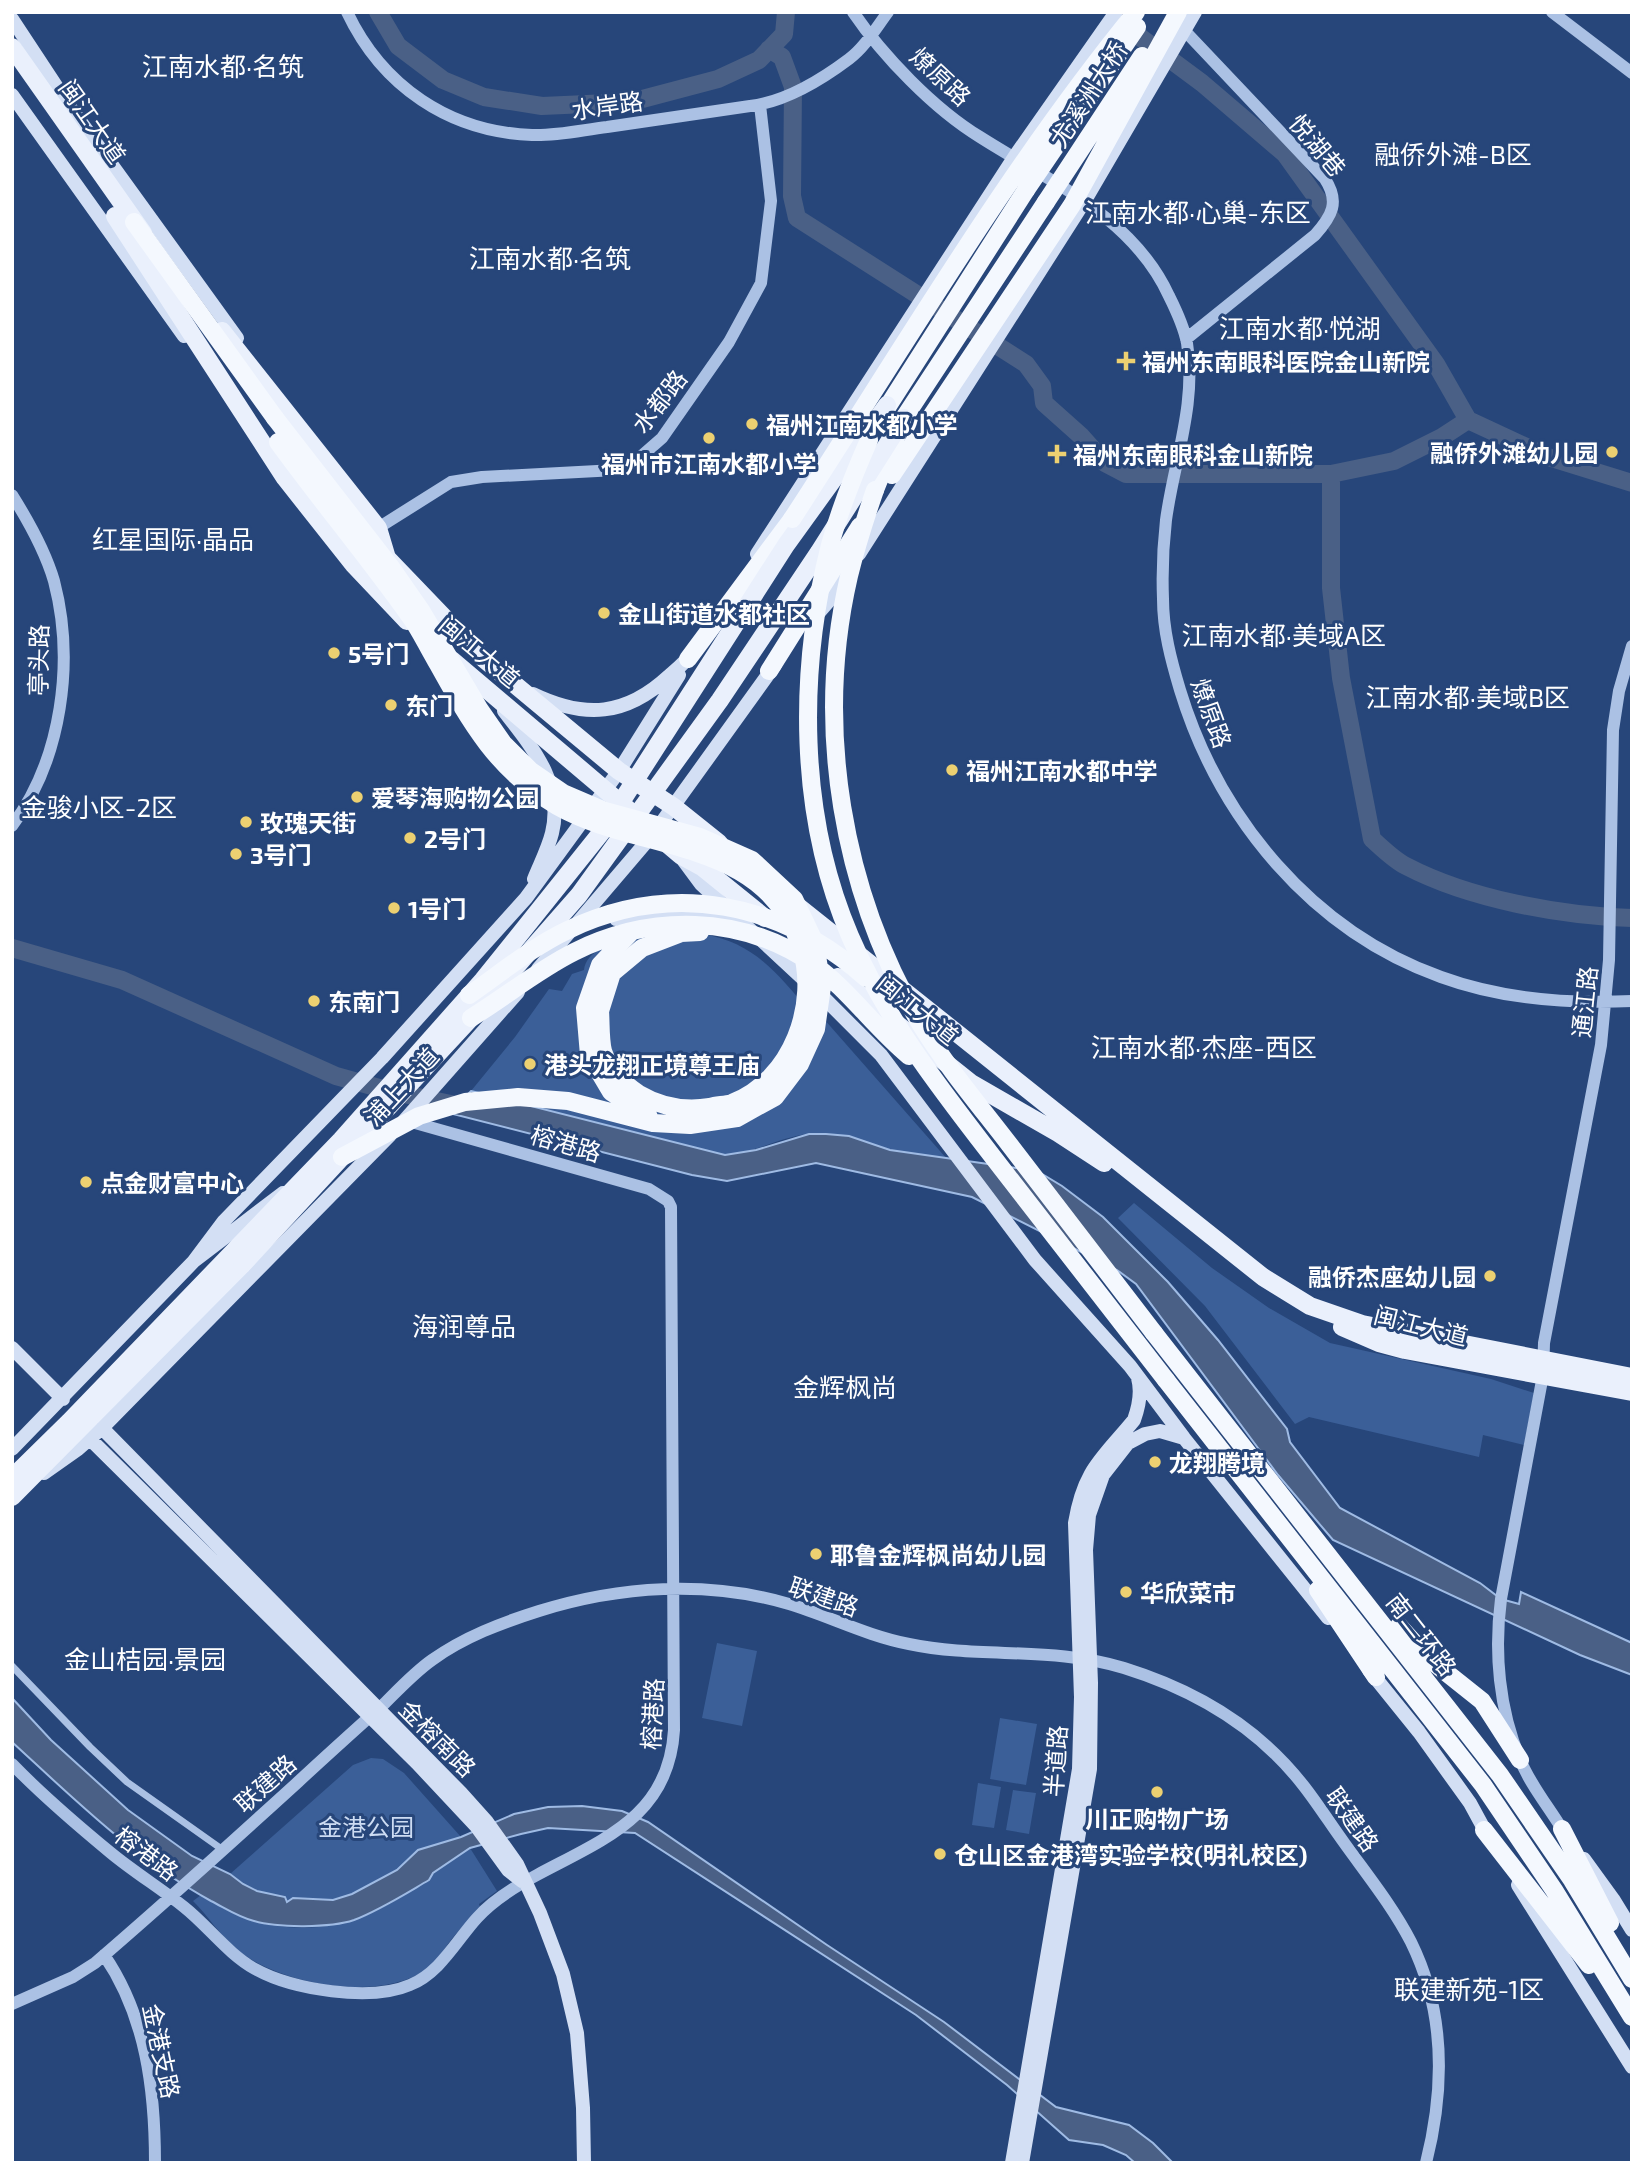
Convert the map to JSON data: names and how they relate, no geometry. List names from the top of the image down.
{
  "streets": {
    "highway": ["尤溪洲大桥", "南二环路"],
    "main road": [
      "闽江大道",
      "浦上大道",
      "金榕南路",
      "半道路"
    ],
    "street": [
      "燎原路",
      "水岸路",
      "悦湖巷",
      "水都路",
      "亭头路",
      "通江路",
      "榕港路",
      "联建路",
      "金港支路"
    ]
  },
  "crossings": [
    ["燎原路", "水岸路"],
    ["燎原路", "悦湖巷"],
    ["燎原路", "通江路"],
    ["燎原路", "浦上大道"],
    ["尤溪洲大桥", "南二环路"],
    ["水岸路", "水都路"],
    ["闽江大道", "水都路"],
    ["闽江大道", "通江路"],
    ["闽江大道", "浦上大道"],
    ["悦湖巷", "浦上大道"],
    ["浦上大道", "榕港路"],
    ["浦上大道", "金榕南路"],
    ["榕港路", "联建路"],
    ["榕港路", "金榕南路"],
    ["联建路", "金榕南路"],
    ["联建路", "半道路"],
    ["联建路", "金港支路"]
  ],
  "districts": [
    "江南水都·名筑",
    "融侨外滩-B区",
    "江南水都·心巢-东区",
    "江南水都·名筑",
    "江南水都·悦湖",
    "红星国际·晶品",
    "江南水都·美域A区",
    "江南水都·美域B区",
    "金骏小区-2区",
    "江南水都·杰座-西区",
    "海润尊品",
    "金辉枫尚",
    "金山桔园·景园",
    "联建新苑-1区"
  ],
  "parks": ["金港公园"],
  "places": {
    "health": ["福州东南眼科医院金山新院", "福州东南眼科金山新院"],
    "other": [
      "福州江南水都小学",
      "福州市江南水都小学",
      "融侨外滩幼儿园",
      "金山街道水都社区",
      "5号门",
      "东门",
      "福州江南水都中学",
      "爱琴海购物公园",
      "玫瑰天街",
      "2号门",
      "3号门",
      "1号门",
      "东南门",
      "港头龙翔正境尊王庙",
      "点金财富中心",
      "融侨杰座幼儿园",
      "龙翔腾境",
      "耶鲁金辉枫尚幼儿园",
      "华欣菜市",
      "川正购物广场",
      "仓山区金港湾实验学校(明礼校区)"
    ]
  }
}
